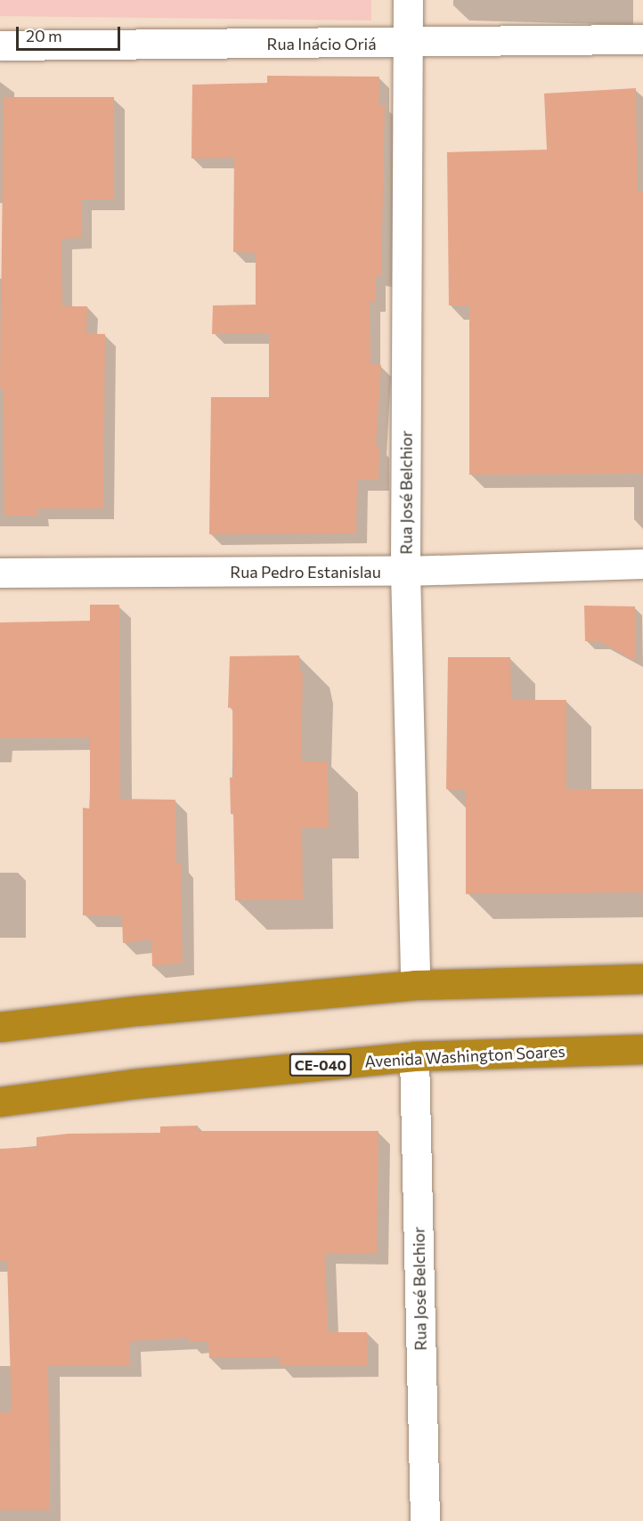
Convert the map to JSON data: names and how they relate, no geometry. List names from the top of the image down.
{
  "streets": {
    "highway": ["Avenida Washington Soares", "CE-040"],
    "street": ["Rua Inácio Oriá", "Rua José Belchior", "Rua Pedro Estanislau"]
  },
  "crossings": [
    ["Rua Inácio Oriá", "Rua José Belchior"],
    ["Rua José Belchior", "Rua Pedro Estanislau"],
    ["Rua José Belchior", "Avenida Washington Soares"]
  ],
  "scale_bar": "20 m"
}
